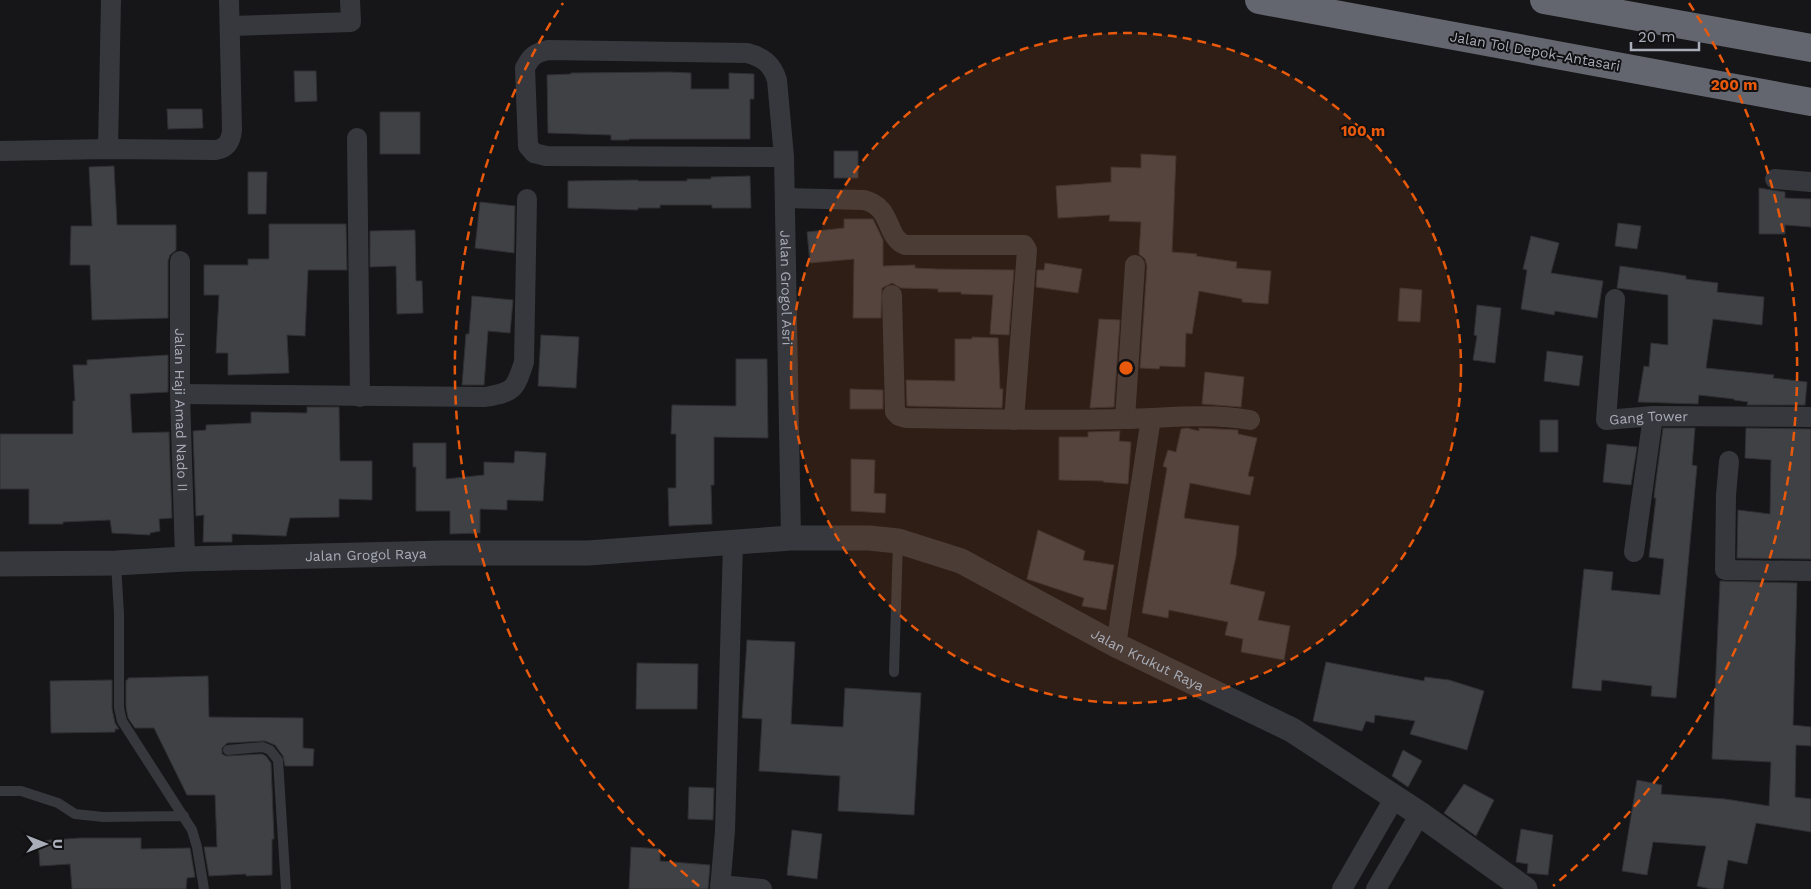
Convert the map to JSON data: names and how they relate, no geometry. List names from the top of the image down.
{
  "streets": {
    "highway": ["Jalan Tol Depok–Antasari"],
    "street": [
      "Jalan Grogol Asri",
      "Jalan Haji Amad Nado II",
      "Gang Tower",
      "Jalan Grogol Raya",
      "Jalan Krukut Raya"
    ]
  },
  "crossings": [
    ["Jalan Grogol Asri", "Jalan Krukut Raya"],
    ["Jalan Haji Amad Nado II", "Jalan Grogol Raya"],
    ["Jalan Grogol Raya", "Jalan Krukut Raya"]
  ],
  "scale_bar": "20 m",
  "north": "right",
  "rings": ["200 m", "100 m"]
}
